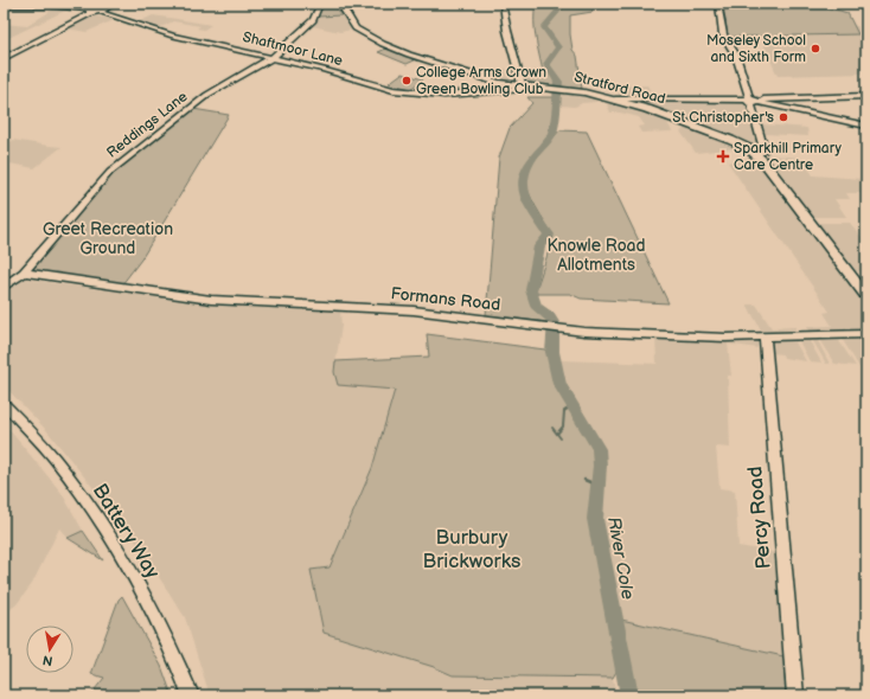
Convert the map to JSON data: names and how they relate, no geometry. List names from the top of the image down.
{
  "streets": {
    "highway": ["Stratford Road"],
    "street": [
      "Shaftmoor Lane",
      "Reddings Lane",
      "Formans Road",
      "Percy Road",
      "Battery Way"
    ]
  },
  "crossings": [
    ["Shaftmoor Lane", "Stratford Road"],
    ["Shaftmoor Lane", "Reddings Lane"],
    ["Reddings Lane", "Formans Road"],
    ["Formans Road", "Percy Road"]
  ],
  "water": ["River Cole"],
  "parks": ["Greet Recreation Ground", "Knowle Road Allotments", "Burbury Brickworks"],
  "places": {
    "other": ["Moseley School and Sixth Form", "College Arms Crown Green Bowling Club", "St Christopher's"],
    "health": ["Sparkhill Primary Care Centre"]
  },
  "north": "bottom"
}
